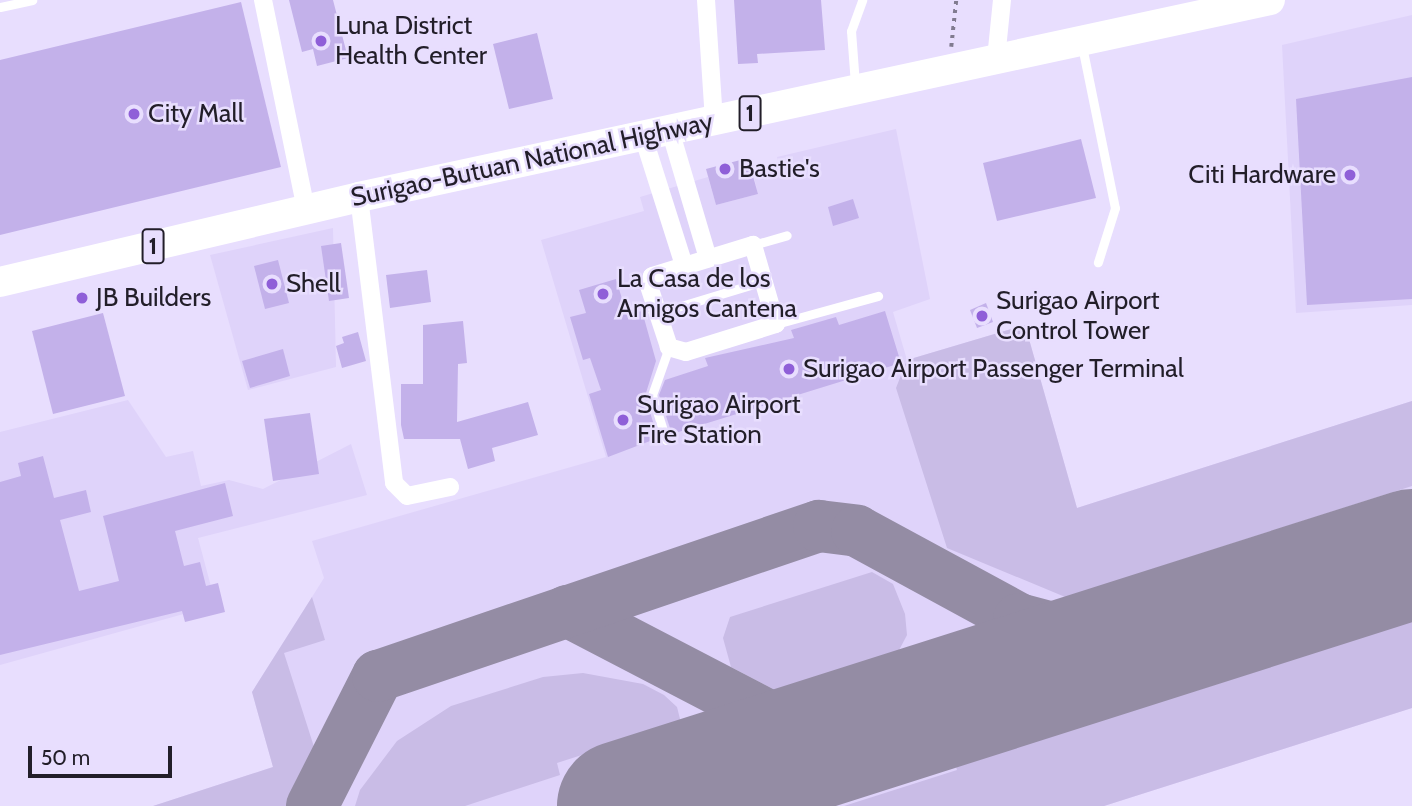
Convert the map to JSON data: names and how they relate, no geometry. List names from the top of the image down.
{
  "streets": {
    "highway": ["1", "Surigao-Butuan National Highway"]
  },
  "places": [
    "Luna District Health Center",
    "City Mall",
    "Bastie's",
    "Citi Hardware",
    "Shell",
    "La Casa de los Amigos Cantena",
    "JB Builders",
    "Surigao Airport Control Tower",
    "Surigao Airport Passenger Terminal",
    "Surigao Airport Fire Station"
  ],
  "scale_bar": "50 m"
}
